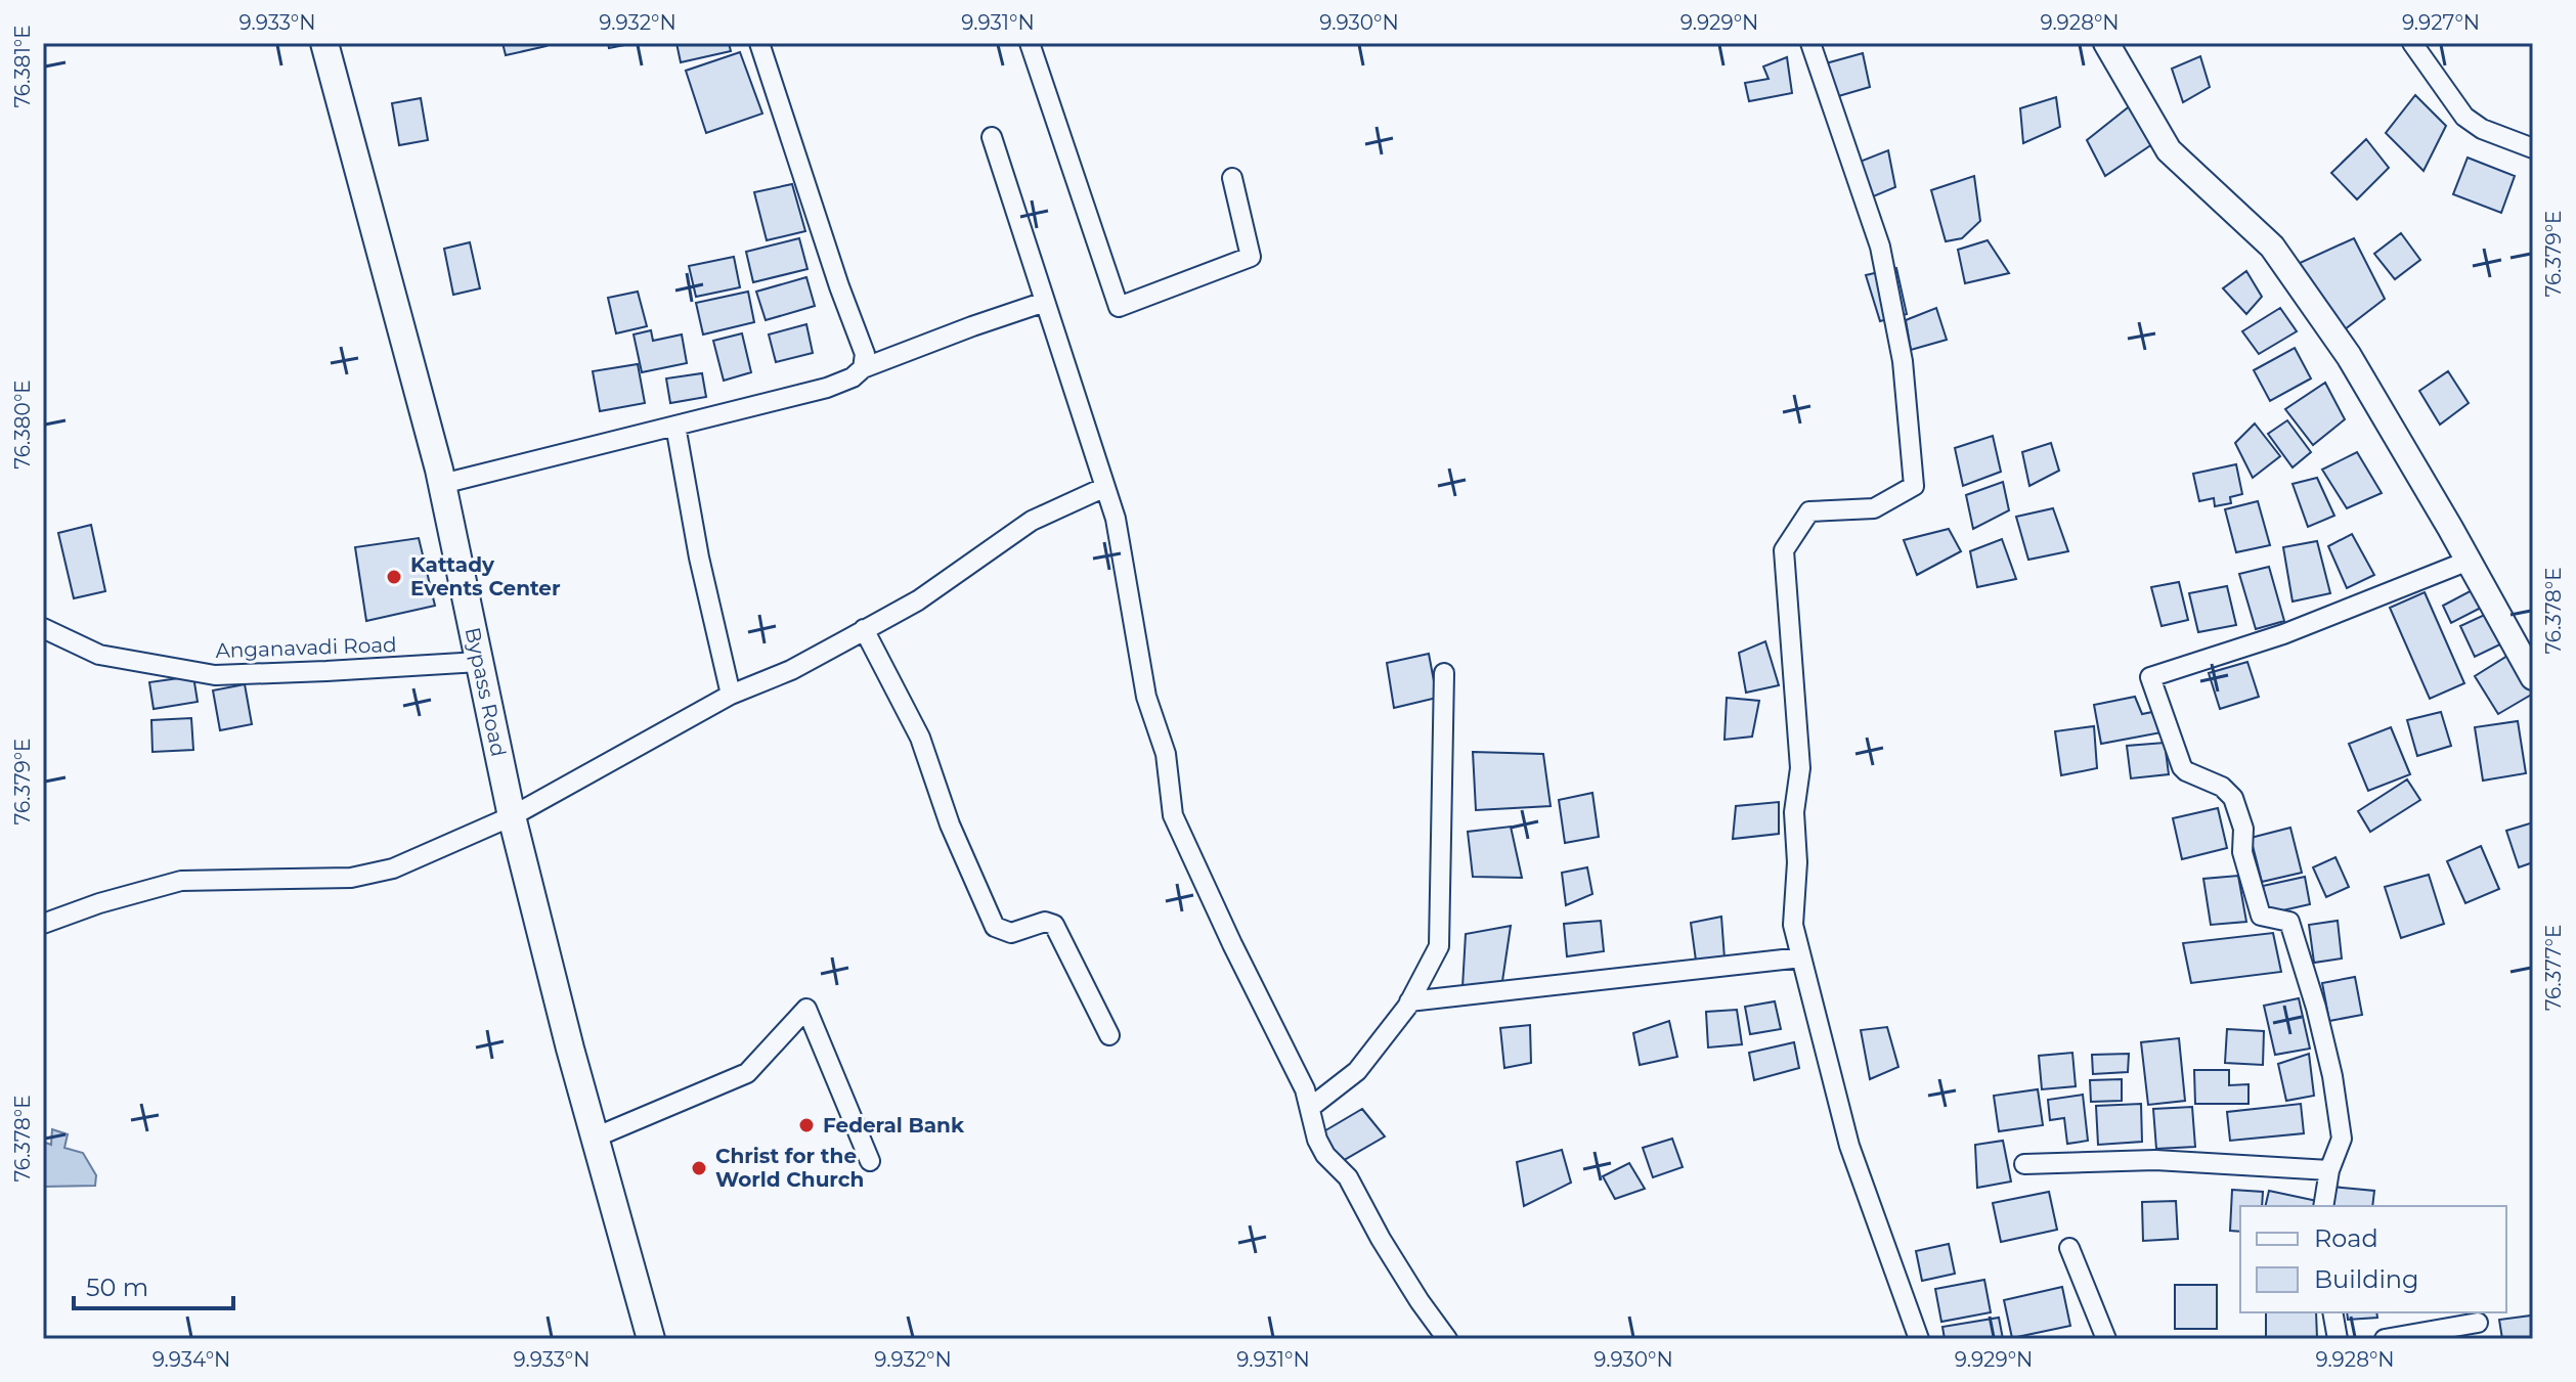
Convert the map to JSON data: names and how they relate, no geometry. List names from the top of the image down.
{
  "streets": {
    "main road": ["Bypass Road"],
    "street": ["Anganavadi Road"]
  },
  "crossings": [
    ["Anganavadi Road", "Bypass Road"]
  ],
  "places": ["Kattady Events Center", "Federal Bank", "Christ for the World Church"],
  "legend": ["Road", "Building"],
  "scale_bar": "50 m",
  "coordinates": [
    "9.933°N",
    "9.932°N",
    "9.931°N",
    "9.930°N",
    "9.929°N",
    "9.928°N",
    "9.927°N",
    "76.381°E",
    "76.379°E",
    "76.380°E",
    "76.378°E",
    "76.377°E",
    "9.934°N"
  ]
}
